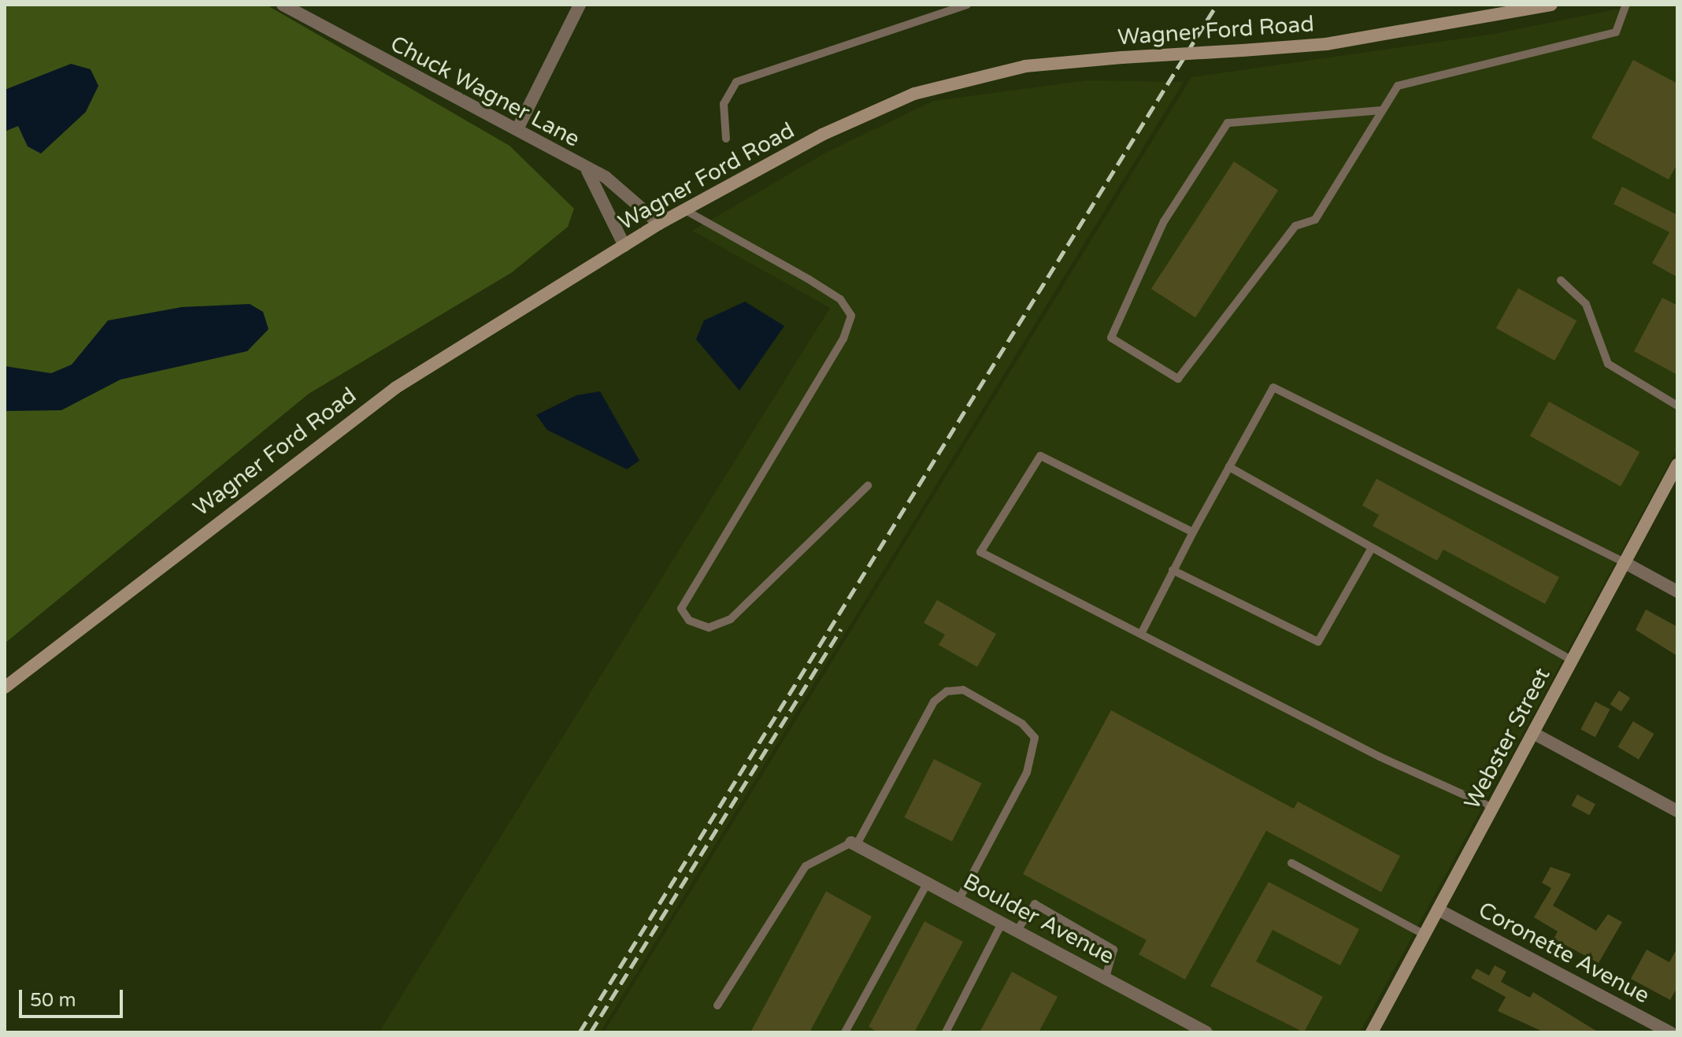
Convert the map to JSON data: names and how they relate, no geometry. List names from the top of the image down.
{
  "streets": {
    "main road": ["Wagner Ford Road", "Webster Street"],
    "street": ["Chuck Wagner Lane", "Boulder Avenue", "Coronette Avenue"]
  },
  "crossings": [
    ["Wagner Ford Road", "Chuck Wagner Lane"],
    ["Webster Street", "Coronette Avenue"]
  ],
  "scale_bar": "50 m"
}
